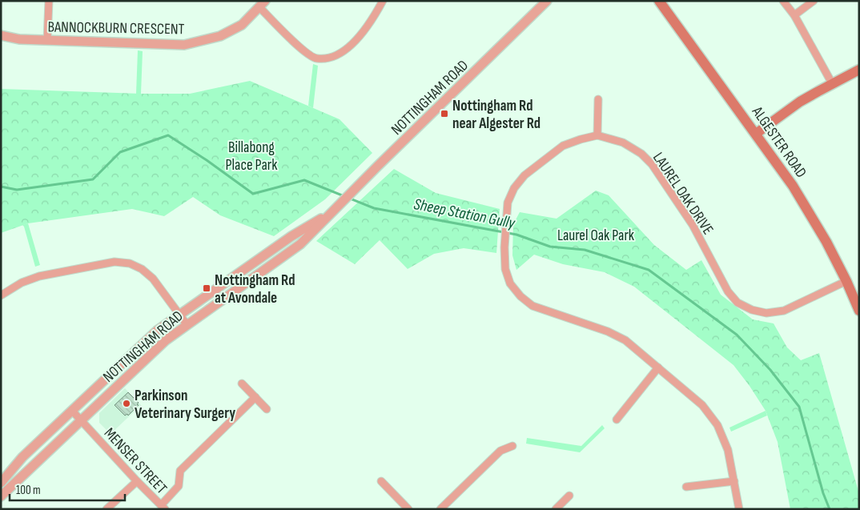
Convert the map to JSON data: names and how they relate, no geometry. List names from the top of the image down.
{
  "streets": {
    "main road": ["ALGESTER ROAD"],
    "street": [
      "BANNOCKBURN CRESCENT",
      "NOTTINGHAM ROAD",
      "LAUREL OAK DRIVE",
      "MENSER STREET"
    ]
  },
  "crossings": [
    ["NOTTINGHAM ROAD", "MENSER STREET"],
    ["ALGESTER ROAD", "LAUREL OAK DRIVE"]
  ],
  "water": ["Sheep Station Gully"],
  "parks": ["Billabong Place Park", "Laurel Oak Park"],
  "places": {
    "transit": ["Nottingham Rd near Algester Rd", "Nottingham Rd at Avondale"],
    "other": ["Parkinson Veterinary Surgery"]
  },
  "scale_bar": "100 m"
}
